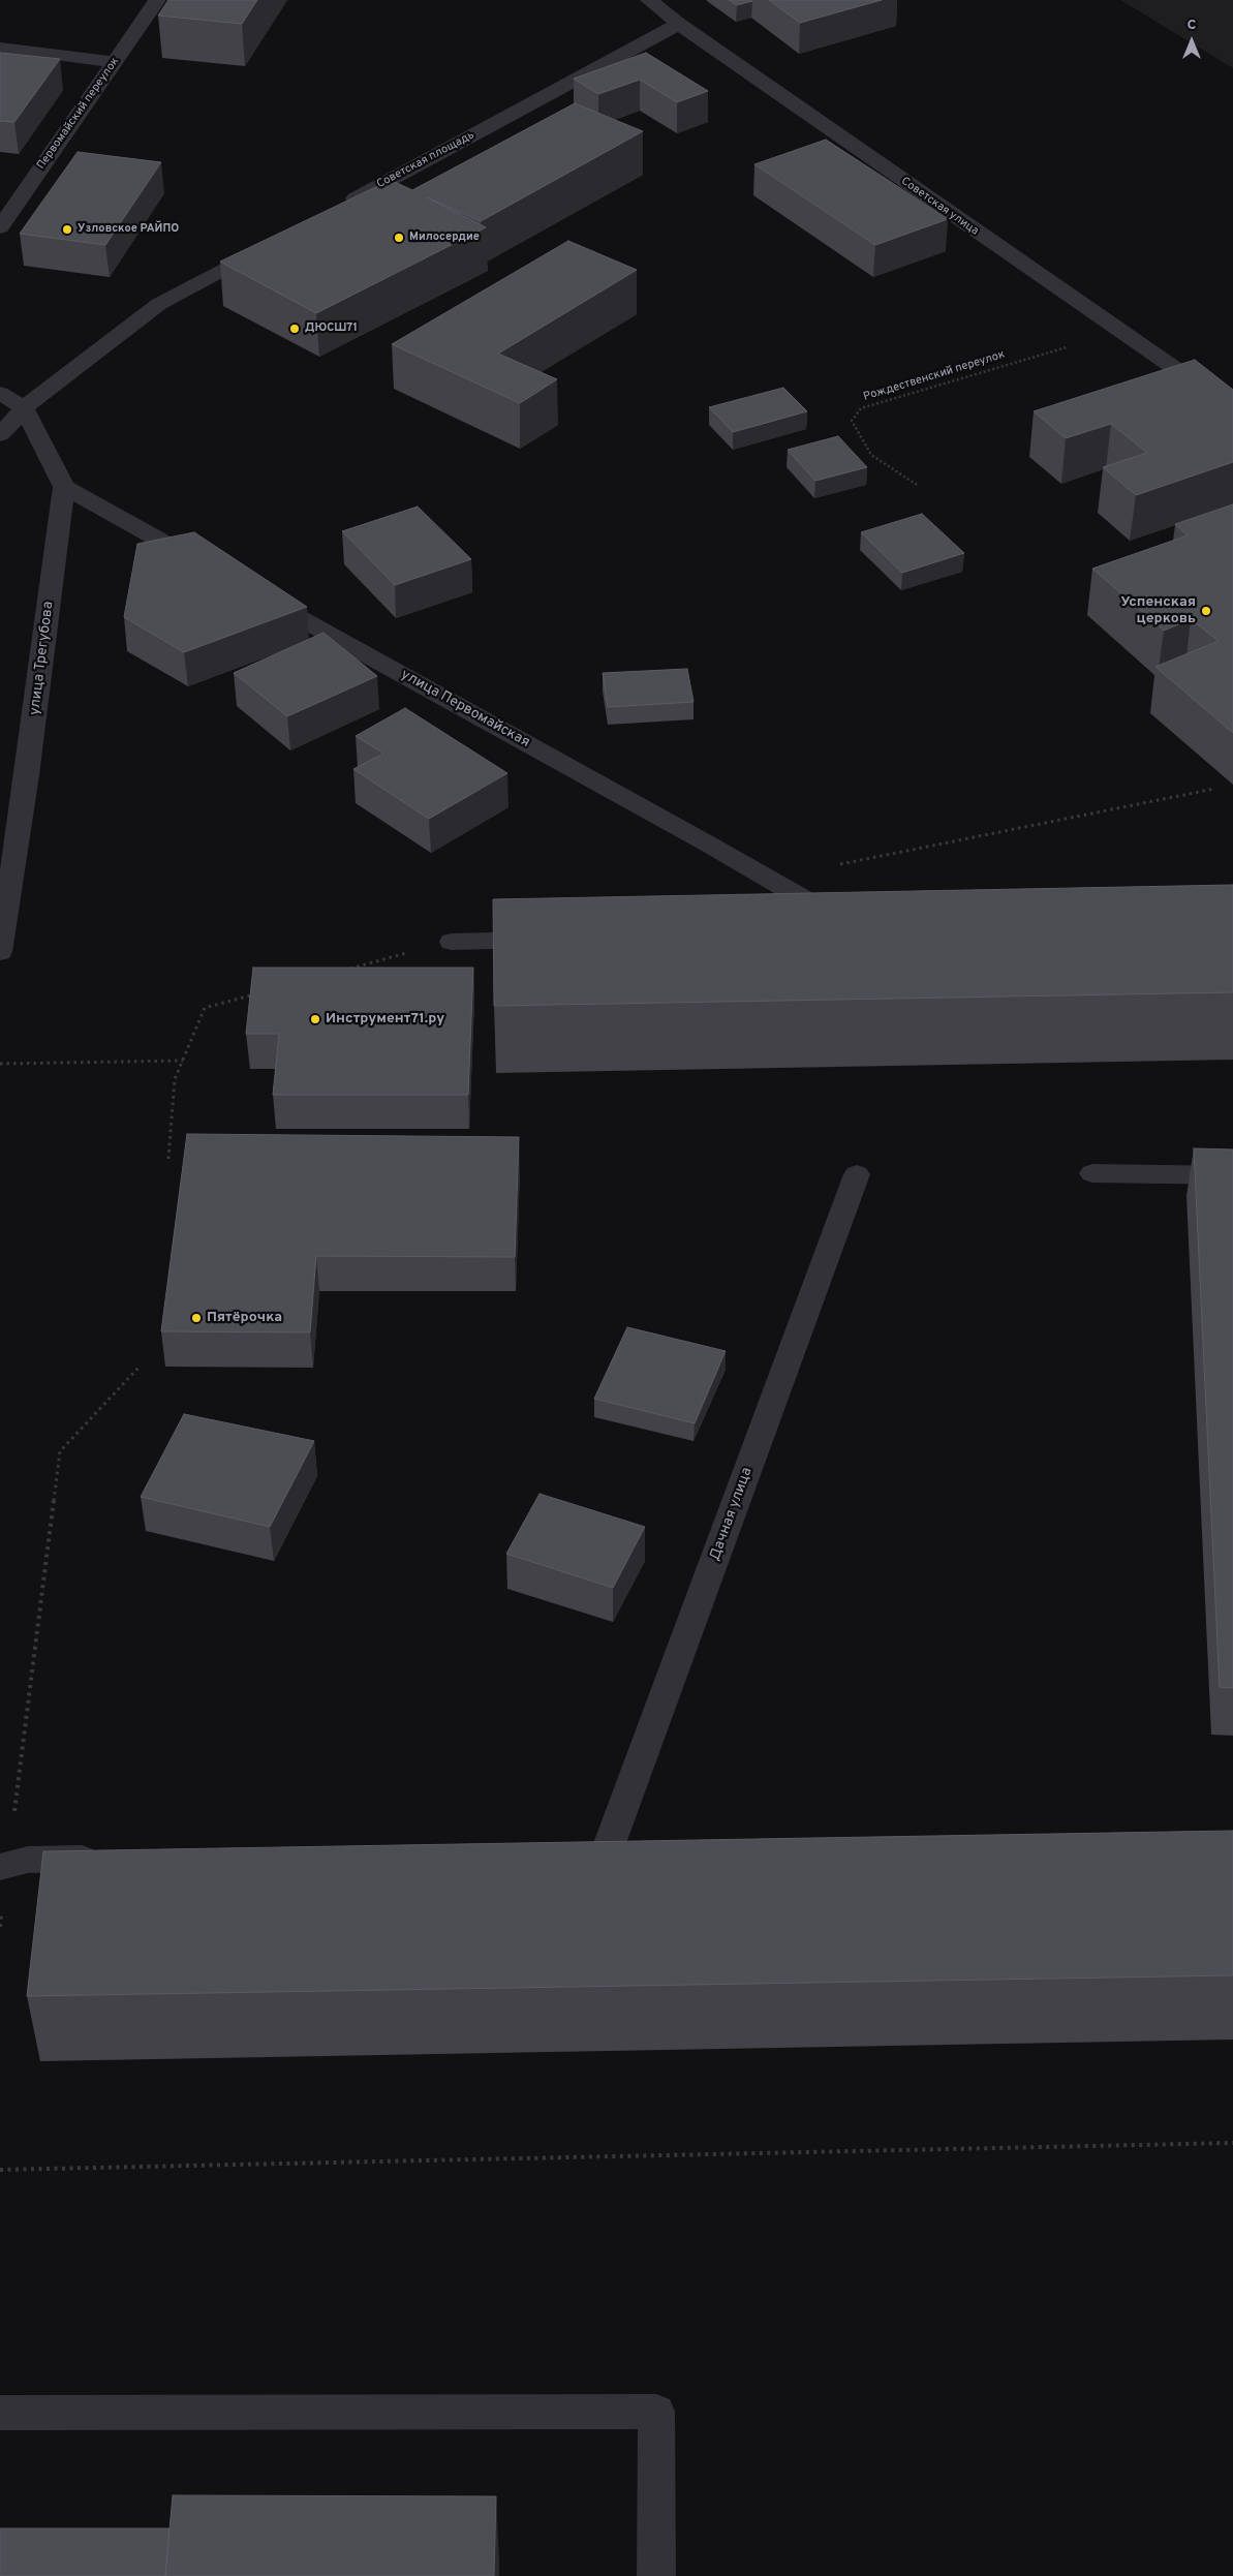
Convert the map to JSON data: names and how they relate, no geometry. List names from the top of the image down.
{
  "streets": {
    "street": [
      "Первомайский переулок",
      "Советская площадь",
      "Советская улица",
      "улица Трегубова",
      "улица Первомайская",
      "Дачная улица"
    ],
    "path": ["Рождественский переулок"]
  },
  "crossings": [
    ["Советская площадь", "Советская улица"],
    ["Советская улица", "Рождественский переулок"]
  ],
  "places": [
    "Узловское РАЙПО",
    "Милосердие",
    "ДЮСШ71",
    "Успенская церковь",
    "Инструмент71.ру",
    "Пятёрочка"
  ],
  "north": "top"
}
